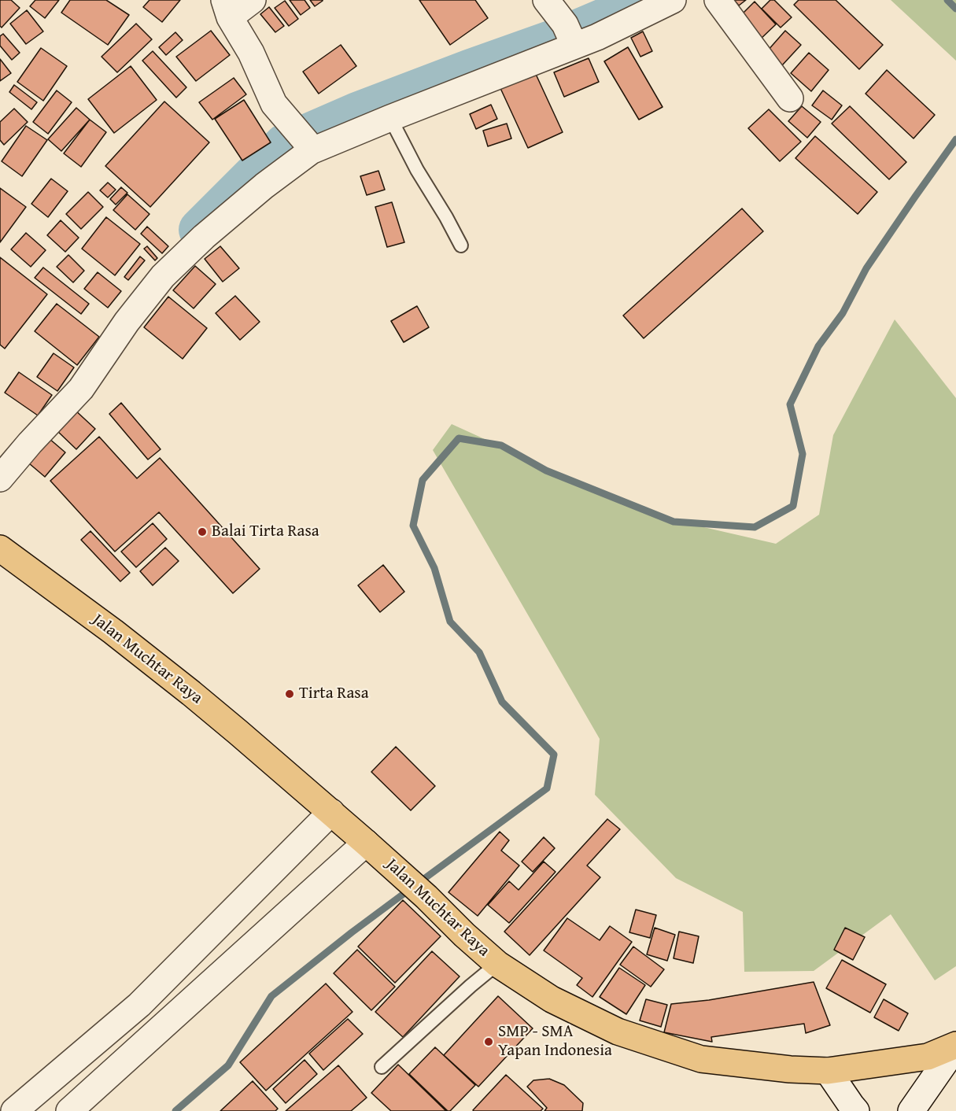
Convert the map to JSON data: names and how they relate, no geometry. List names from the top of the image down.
{
  "streets": {
    "highway": ["Jalan Muchtar Raya"]
  },
  "places": ["Balai Tirta Rasa", "Tirta Rasa", "SMP - SMA Yapan Indonesia"]
}
